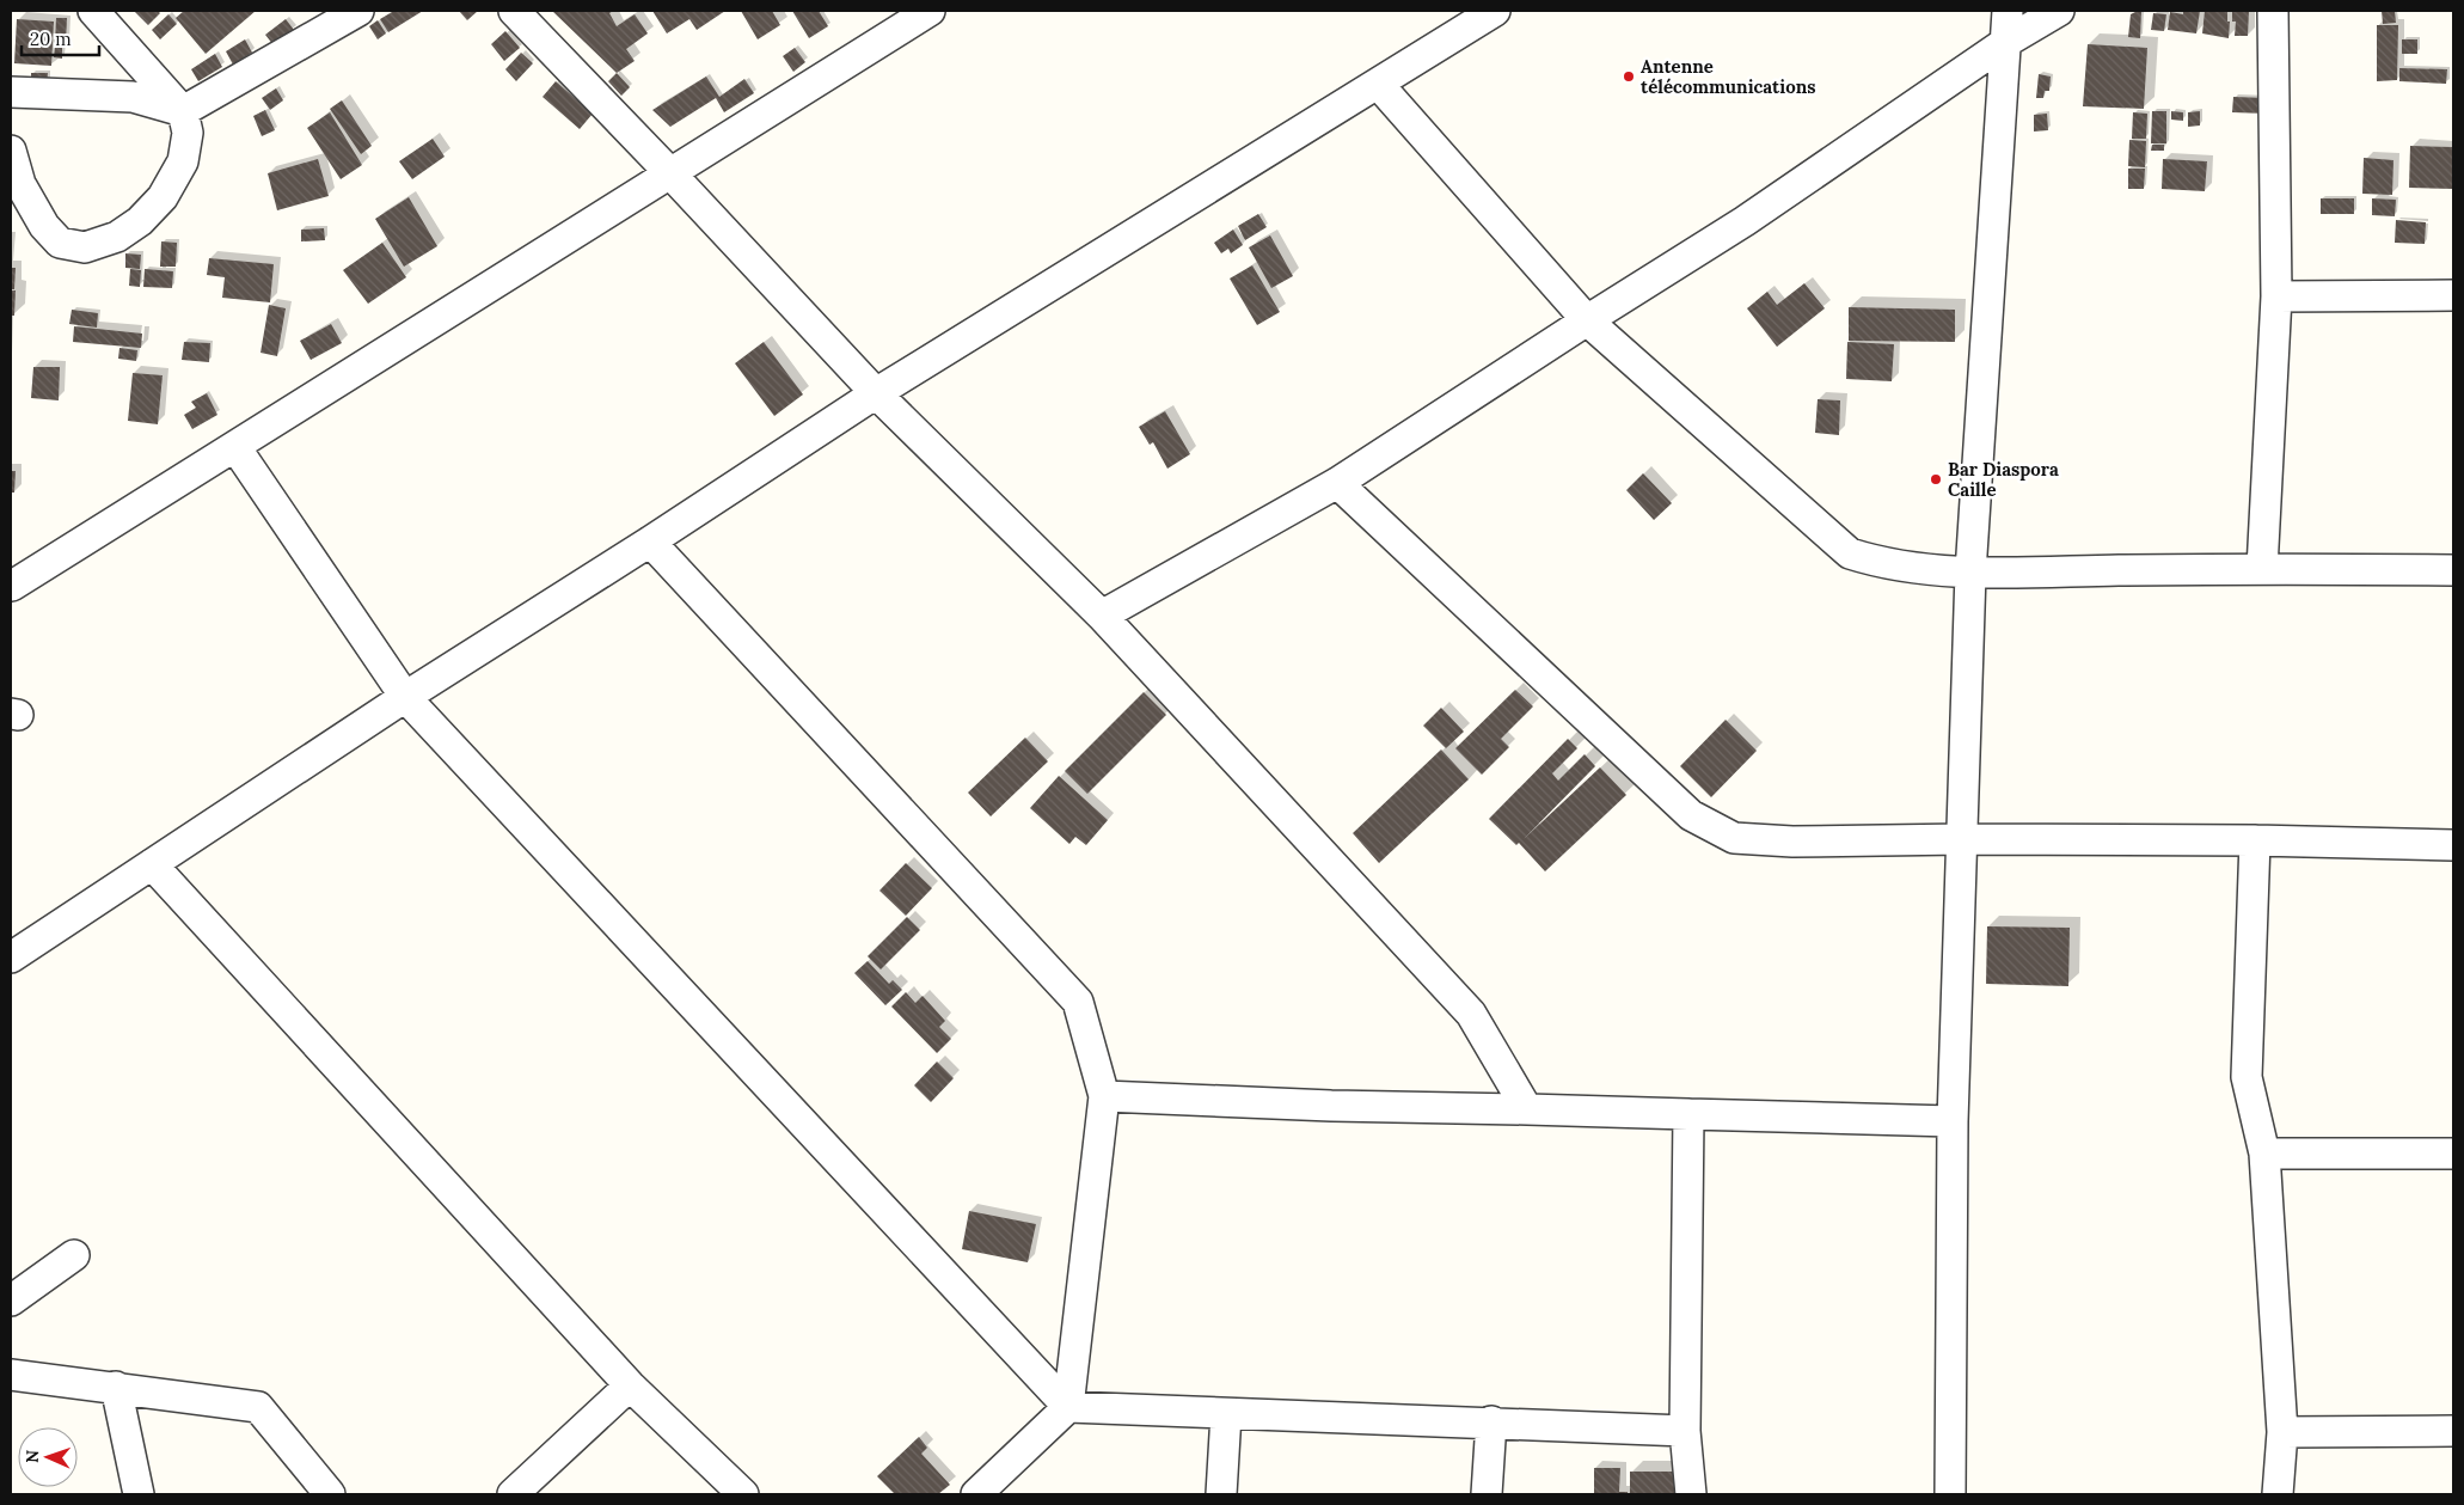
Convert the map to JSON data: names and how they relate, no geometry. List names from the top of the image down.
{
  "places": ["Antenne télécommunications", "Bar Diaspora Caille"],
  "scale_bar": "20 m",
  "north": "left"
}
